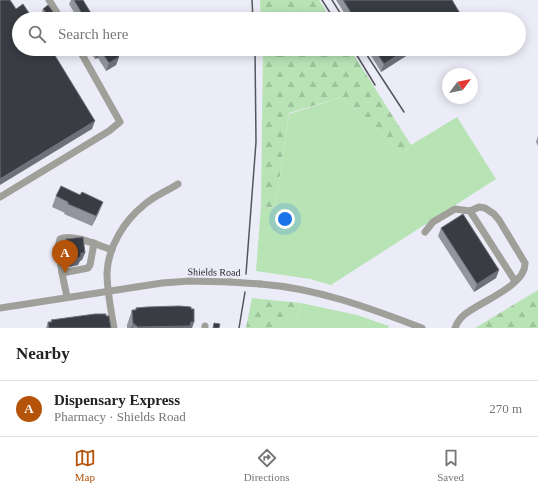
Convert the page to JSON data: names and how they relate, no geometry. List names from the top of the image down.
{
  "streets": {
    "street": ["Shields Road"]
  },
  "north": "top right",
  "page": {
    "search": "Search here",
    "pins": "A",
    "heading": "Nearby",
    "list": [
      {
        "mark": "A",
        "name": "Dispensary Express",
        "note": "Pharmacy · Shields Road",
        "value": "270 m"
      }
    ],
    "nav": ["Map", "Directions", "Saved"]
  }
}
